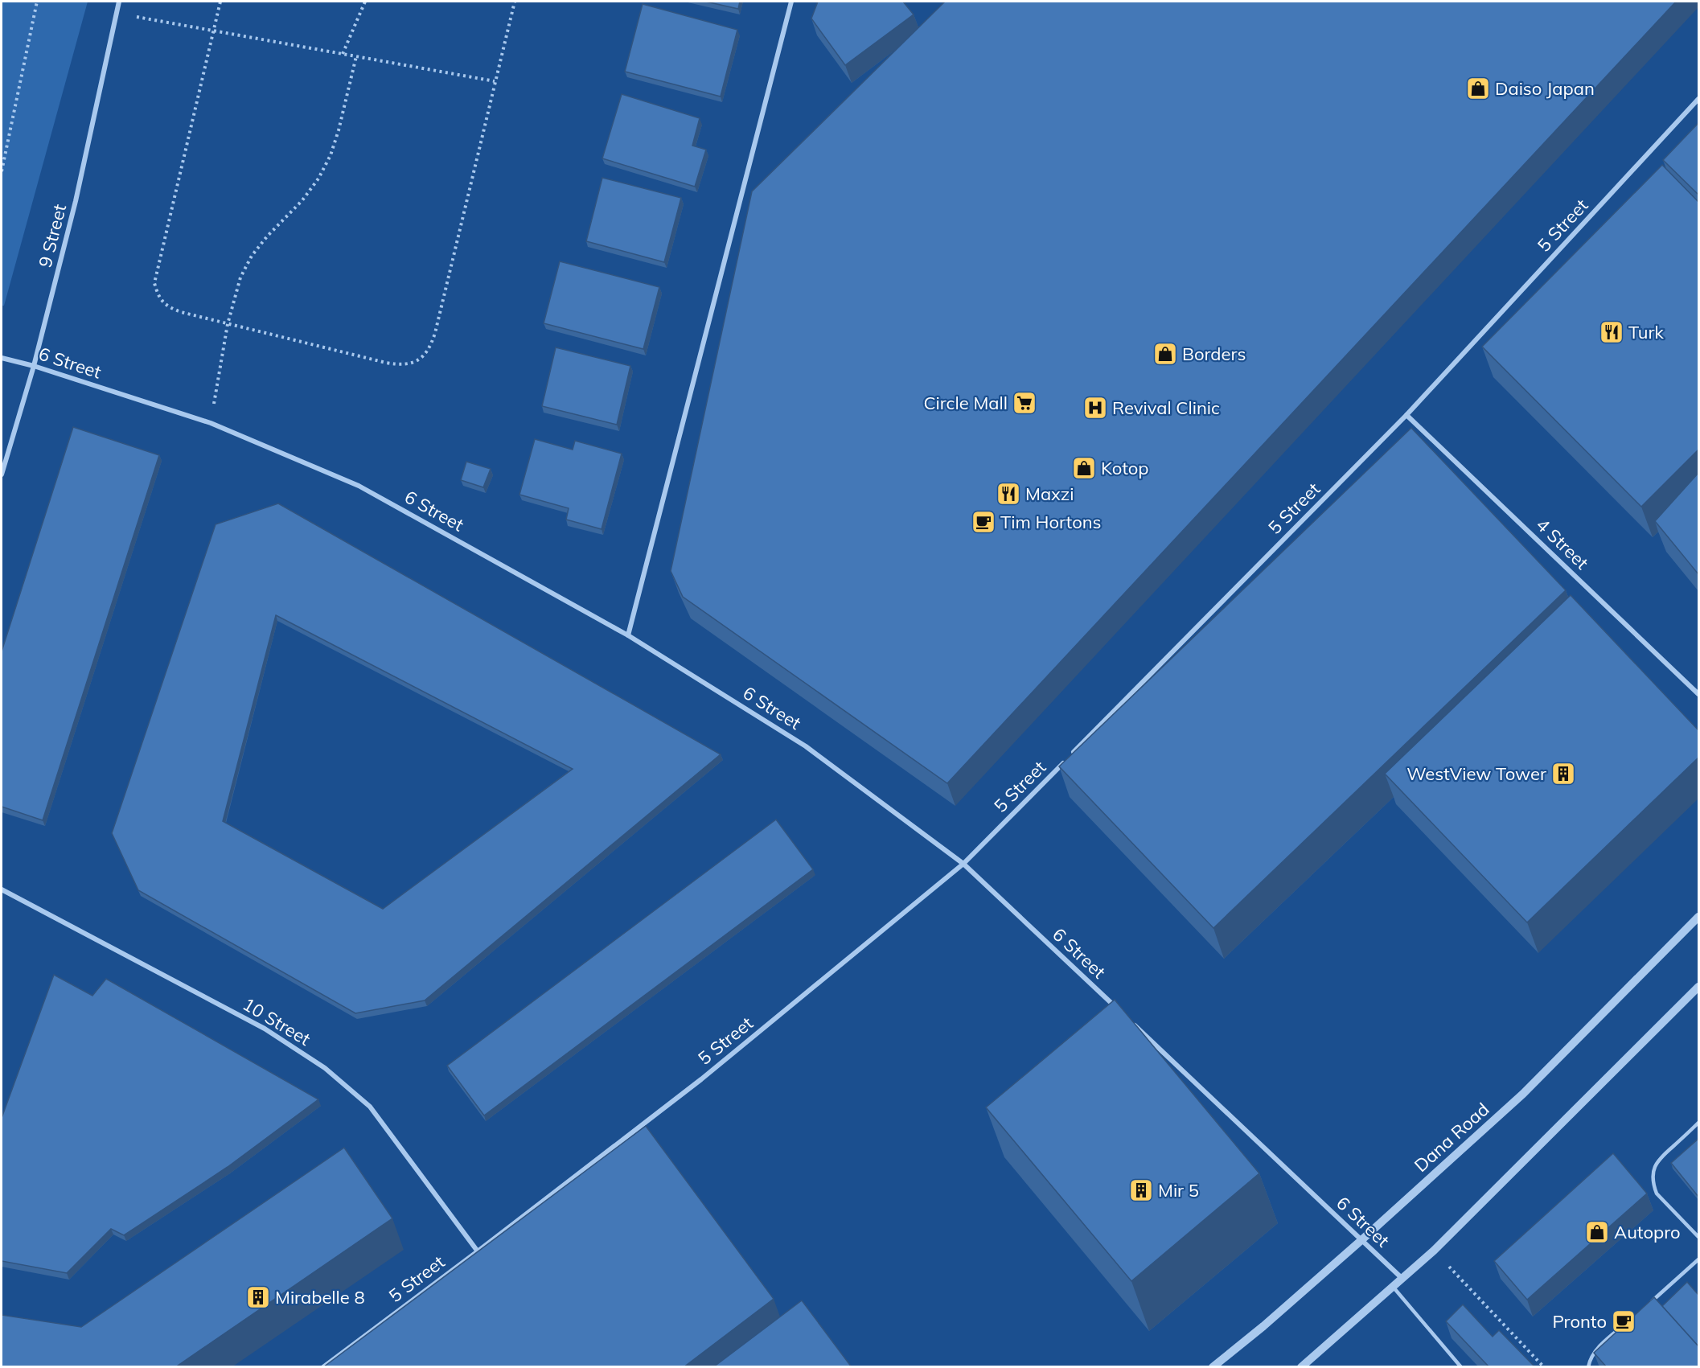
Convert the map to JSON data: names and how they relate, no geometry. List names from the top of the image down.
{
  "streets": {
    "street": [
      "5 Street",
      "9 Street",
      "6 Street",
      "4 Street",
      "10 Street",
      "Dana Road"
    ]
  },
  "crossings": [
    ["5 Street", "6 Street"],
    ["5 Street", "4 Street"],
    ["5 Street", "10 Street"],
    ["9 Street", "6 Street"],
    ["6 Street", "Dana Road"]
  ],
  "places": {
    "shop": [
      "Daiso Japan",
      "Borders",
      "Kotop",
      "Autopro"
    ],
    "restaurant": ["Turk", "Maxzi"],
    "supermarket": ["Circle Mall"],
    "hospital": ["Revival Clinic"],
    "cafe": ["Tim Hortons", "Pronto"],
    "building": ["WestView Tower", "Mir 5", "Mirabelle 8"]
  }
}
